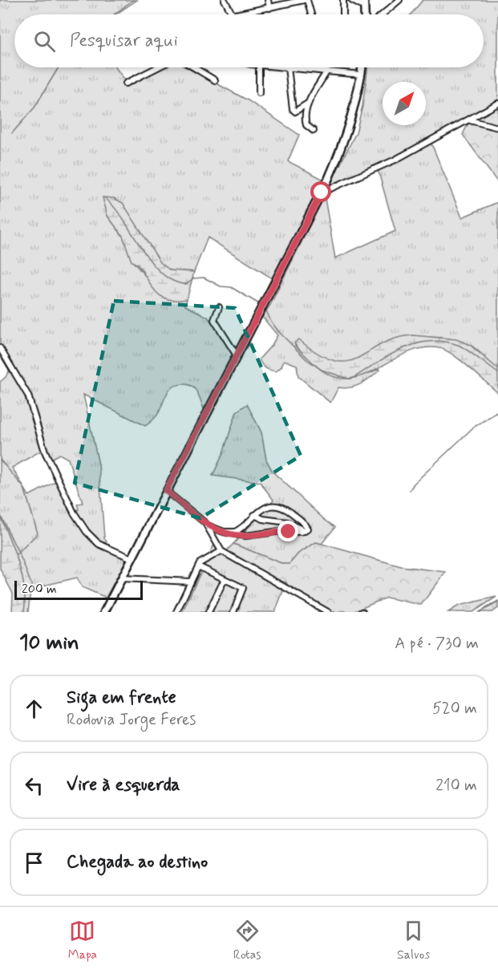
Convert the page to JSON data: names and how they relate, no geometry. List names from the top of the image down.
{
  "scale_bar": "200 m",
  "north": "top right",
  "page": {
    "search": "Pesquisar aqui",
    "scale": "200 m",
    "heading": ["10 min", "A pé · 730 m"],
    "list": [
      ["Siga em frente", "Rodovia Jorge Feres", "520 m"],
      ["Vire à esquerda", "210 m"],
      "Chegada ao destino"
    ],
    "nav": ["Mapa", "Rotas", "Salvos"]
  }
}
